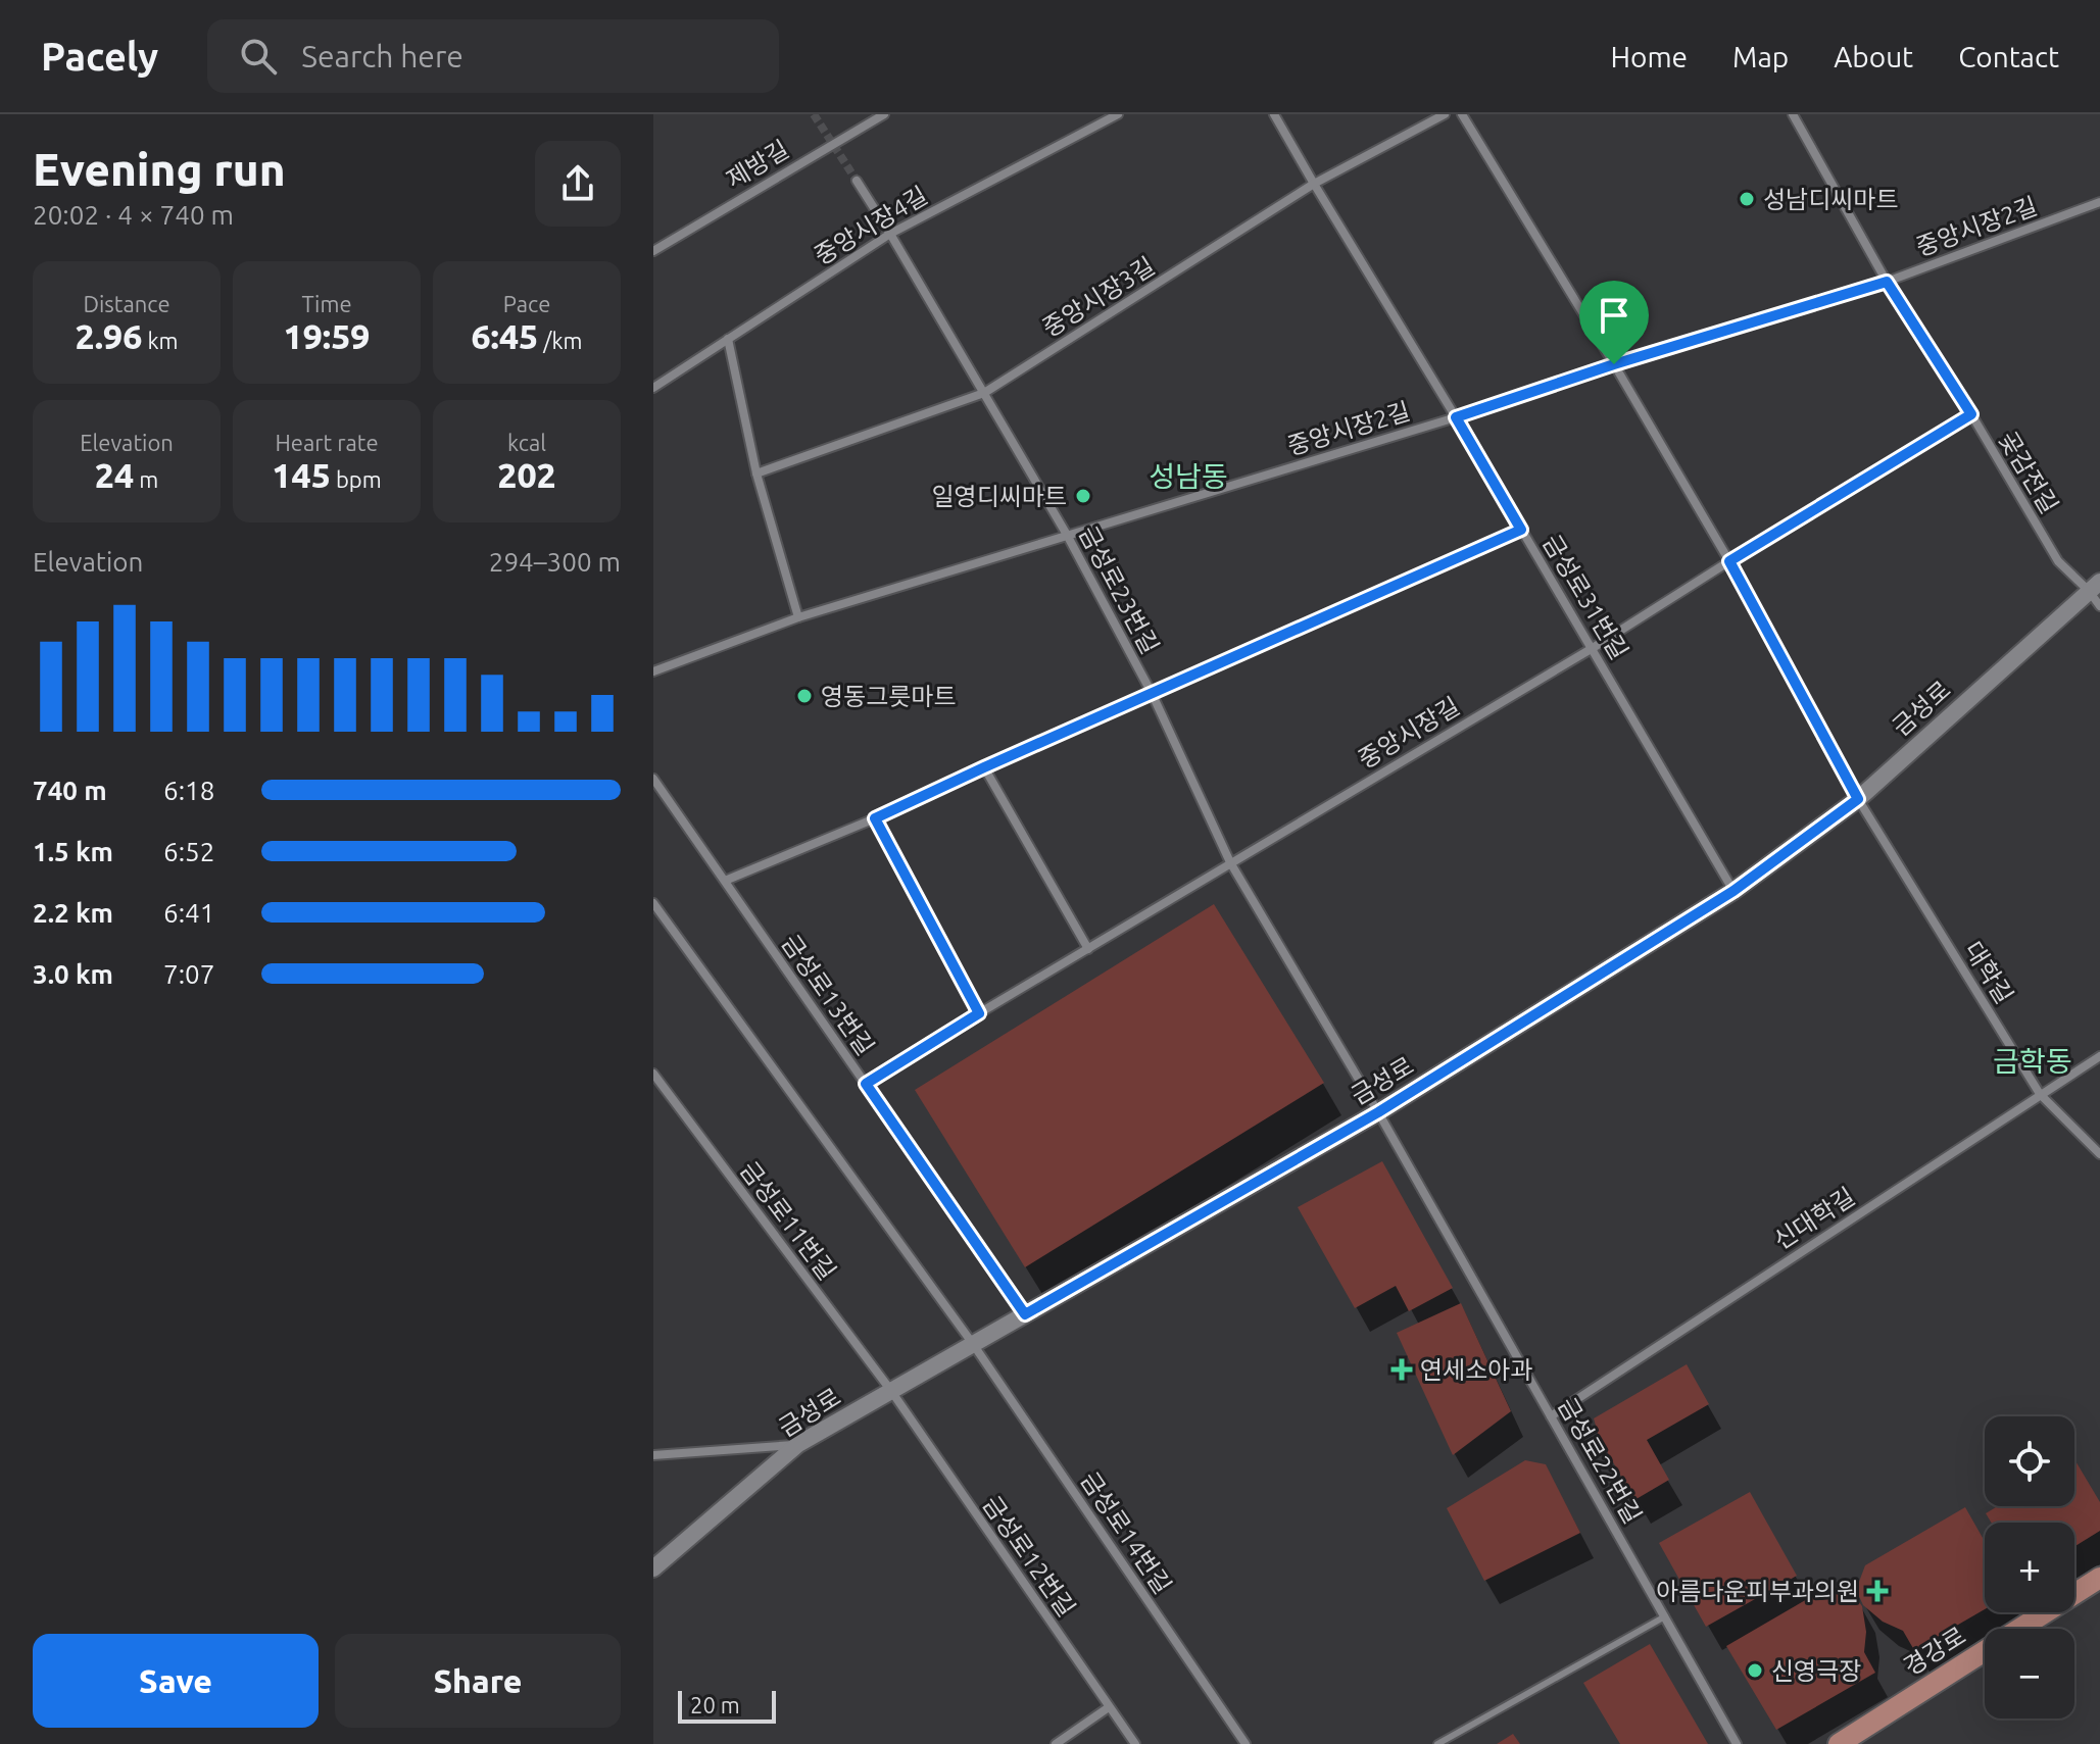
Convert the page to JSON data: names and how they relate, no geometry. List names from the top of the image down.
{
  "streets": {
    "main road": ["경강로"],
    "street": [
      "제방길",
      "중앙시장4길",
      "중앙시장2길",
      "중앙시장3길",
      "곶감전길",
      "금성로23번길",
      "금성로31번길",
      "금성로",
      "중앙시장길",
      "대학길",
      "금성로13번길",
      "신대학길",
      "금성로11번길",
      "금성로22번길",
      "금성로14번길",
      "금성로12번길"
    ]
  },
  "crossings": [
    ["중앙시장4길", "금성로23번길"],
    ["중앙시장2길", "곶감전길"],
    ["중앙시장2길", "금성로23번길"],
    ["중앙시장2길", "금성로31번길"],
    ["중앙시장2길", "대학길"],
    ["중앙시장3길", "금성로23번길"],
    ["중앙시장3길", "금성로31번길"],
    ["곶감전길", "금성로"],
    ["곶감전길", "중앙시장길"],
    ["금성로23번길", "금성로"],
    ["금성로23번길", "중앙시장길"],
    ["금성로23번길", "금성로22번길"],
    ["금성로31번길", "금성로"],
    ["금성로31번길", "중앙시장길"],
    ["금성로", "대학길"],
    ["금성로", "금성로13번길"],
    ["금성로", "금성로11번길"],
    ["금성로", "금성로22번길"],
    ["금성로", "금성로14번길"],
    ["금성로", "금성로12번길"],
    ["중앙시장길", "대학길"],
    ["중앙시장길", "금성로13번길"],
    ["대학길", "신대학길"],
    ["신대학길", "금성로22번길"],
    ["금성로11번길", "금성로12번길"]
  ],
  "districts": ["성남동", "금학동"],
  "places": {
    "other": [
      "성남디씨마트",
      "일영디씨마트",
      "영동그릇마트",
      "신영극장"
    ],
    "health": ["연세소아과", "아름다운피부과의원"]
  },
  "scale_bar": "20 m",
  "page": {
    "header": "Pacely",
    "search": "Search here",
    "nav": [
      "Home",
      "Map",
      "About",
      "Contact"
    ],
    "heading": ["Evening run", "20:02 · 4 × 740 m"],
    "stats": [
      ["Distance", "2.96 km"],
      ["Time", "19:59"],
      ["Pace", "6:45 /km"],
      ["Elevation", "24 m"],
      ["Heart rate", "145 bpm"],
      ["kcal", "202"]
    ],
    "chart": ["Elevation", "294–300 m"],
    "list": [
      {
        "name": "740 m",
        "note": "6:18"
      },
      {
        "name": "1.5 km",
        "note": "6:52"
      },
      {
        "name": "2.2 km",
        "note": "6:41"
      },
      {
        "name": "3.0 km",
        "note": "7:07"
      }
    ],
    "map_buttons": ["+", "−"],
    "buttons": ["Save", "Share"],
    "scale": "20 m"
  }
}
